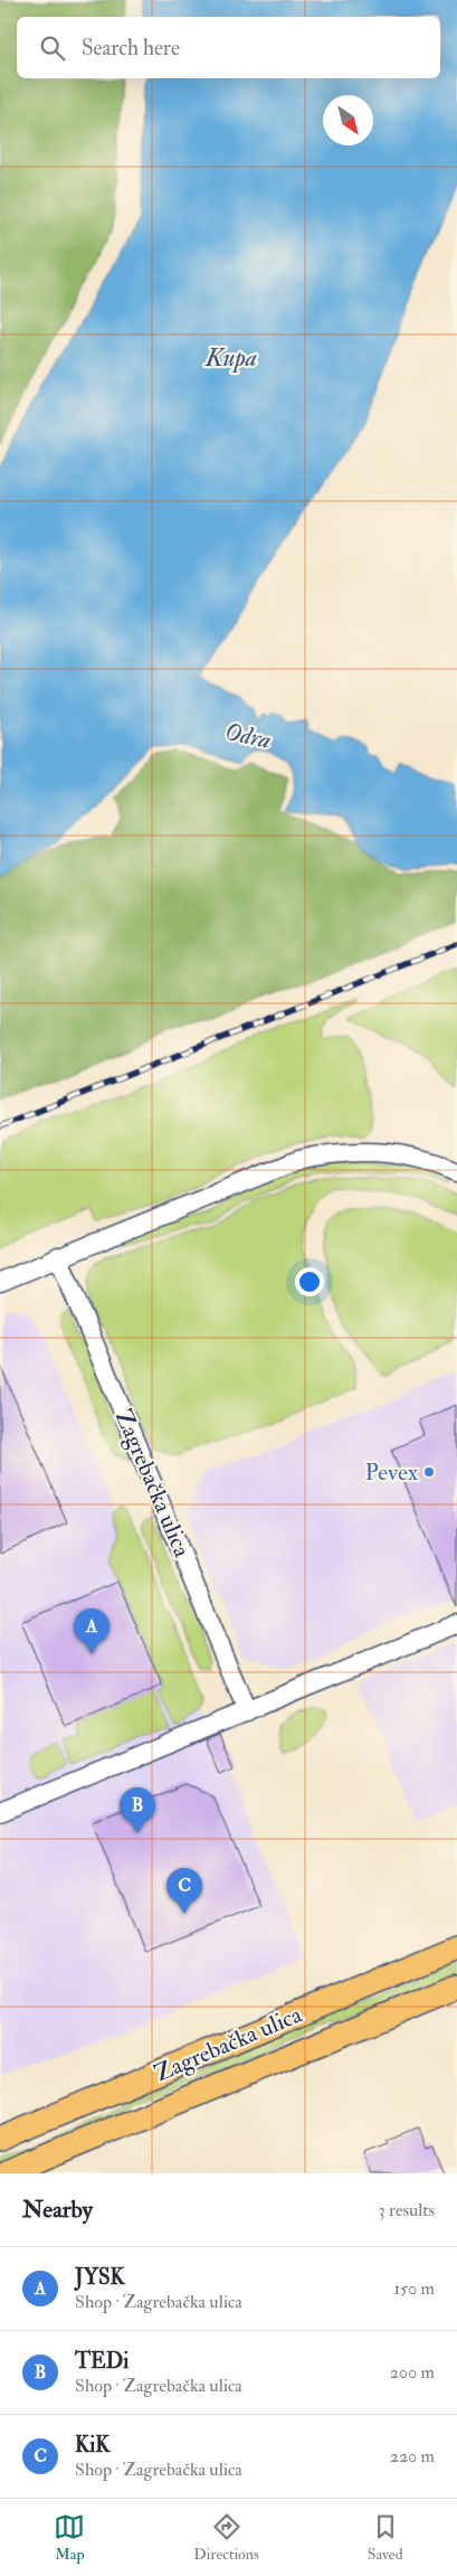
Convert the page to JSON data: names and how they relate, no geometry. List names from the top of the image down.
{
  "streets": {
    "main road": ["Zagrebačka ulica"]
  },
  "water": ["Kupa", "Odra"],
  "places": ["Pevex"],
  "north": "bottom right",
  "page": {
    "search": "Search here",
    "pins": ["A", "B", "C"],
    "heading": ["Nearby", "3 results"],
    "list": [
      {
        "mark": "A",
        "name": "JYSK",
        "note": "Shop · Zagrebačka ulica",
        "value": "150 m"
      },
      {
        "mark": "B",
        "name": "TEDi",
        "note": "Shop · Zagrebačka ulica",
        "value": "200 m"
      },
      {
        "mark": "C",
        "name": "KiK",
        "note": "Shop · Zagrebačka ulica",
        "value": "220 m"
      }
    ],
    "nav": ["Map", "Directions", "Saved"]
  }
}
